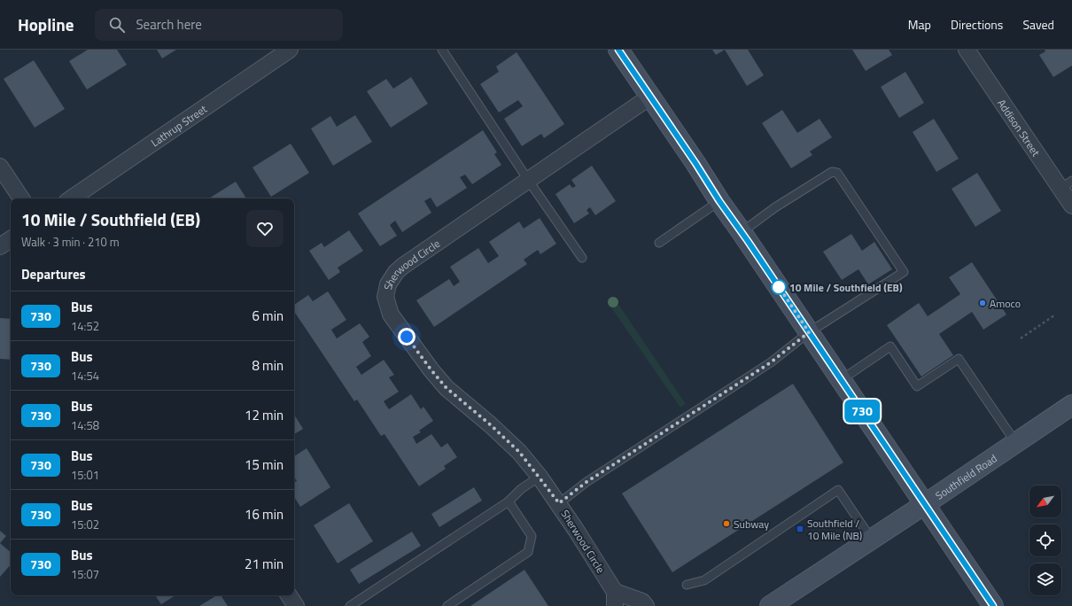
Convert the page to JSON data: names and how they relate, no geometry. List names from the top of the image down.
{
  "streets": {
    "main road": ["Southfield Road"],
    "street": ["Lathrup Street", "Addison Street", "Sherwood Circle"]
  },
  "places": {
    "other": ["10 Mile / Southfield (EB)", "Amoco", "Subway"],
    "transit": ["Southfield / 10 Mile (NB)"]
  },
  "lines": ["bus line 730"],
  "north": "bottom left",
  "page": {
    "header": "Hopline",
    "search": "Search here",
    "nav": ["Map", "Directions", "Saved"],
    "on_map": "730",
    "heading": [
      ["10 Mile / Southfield (EB)", "Walk · 3 min · 210 m"],
      "Departures"
    ],
    "list": [
      {
        "mark": "730",
        "name": "Bus",
        "note": "14:52",
        "value": "6 min"
      },
      {
        "mark": "730",
        "name": "Bus",
        "note": "14:54",
        "value": "8 min"
      },
      {
        "mark": "730",
        "name": "Bus",
        "note": "14:58",
        "value": "12 min"
      },
      {
        "mark": "730",
        "name": "Bus",
        "note": "15:01",
        "value": "15 min"
      },
      {
        "mark": "730",
        "name": "Bus",
        "note": "15:02",
        "value": "16 min"
      },
      {
        "mark": "730",
        "name": "Bus",
        "note": "15:07",
        "value": "21 min"
      }
    ]
  }
}
